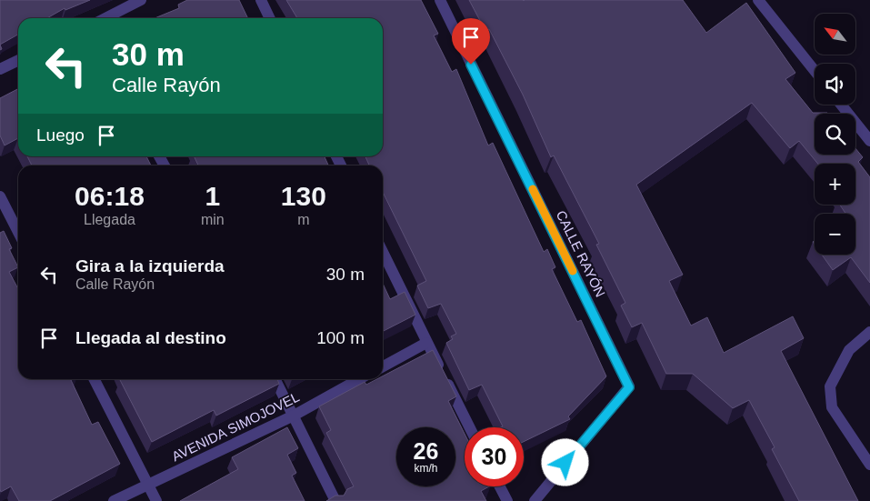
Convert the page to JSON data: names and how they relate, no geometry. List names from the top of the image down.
{
  "streets": {
    "street": ["CALLE RAYÓN", "AVENIDA SIMOJOVEL"]
  },
  "north": "top left",
  "page": {
    "map_buttons": ["+", "−"],
    "turn": ["30 m", "Calle Rayón"],
    "then": "Luego",
    "eta": [
      "06:18",
      "Llegada",
      "1",
      "min",
      "130",
      "m"
    ],
    "list": [
      {
        "name": "Gira a la izquierda",
        "note": "Calle Rayón",
        "value": "30 m"
      },
      {
        "name": "Llegada al destino",
        "value": "100 m"
      }
    ],
    "speed": "26 km/h",
    "limit": "30"
  }
}
